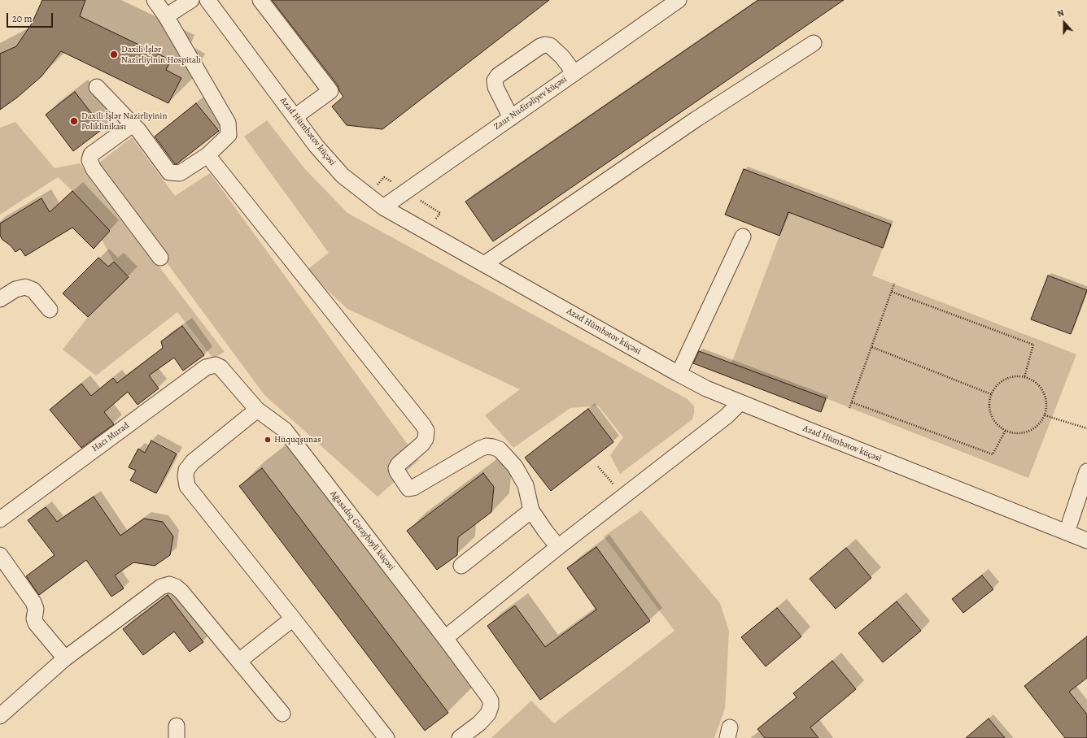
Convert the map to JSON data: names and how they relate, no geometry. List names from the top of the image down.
{
  "streets": {
    "street": [
      "Zaur Nudirəliyev küçəsi",
      "Azad Hümbətov küçəsi",
      "Hacı Murad",
      "Ağasadıq Gəraybəyli küçəsi"
    ]
  },
  "crossings": [
    ["Zaur Nudirəliyev küçəsi", "Azad Hümbətov küçəsi"],
    ["Hacı Murad", "Ağasadıq Gəraybəyli küçəsi"]
  ],
  "places": ["Daxili İşlər Nazirliyinin Hospitalı", "Daxili İşlər Nazirliyinin Poliklinikası", "Hüquqşunas"],
  "scale_bar": "20 m",
  "north": "top"
}
